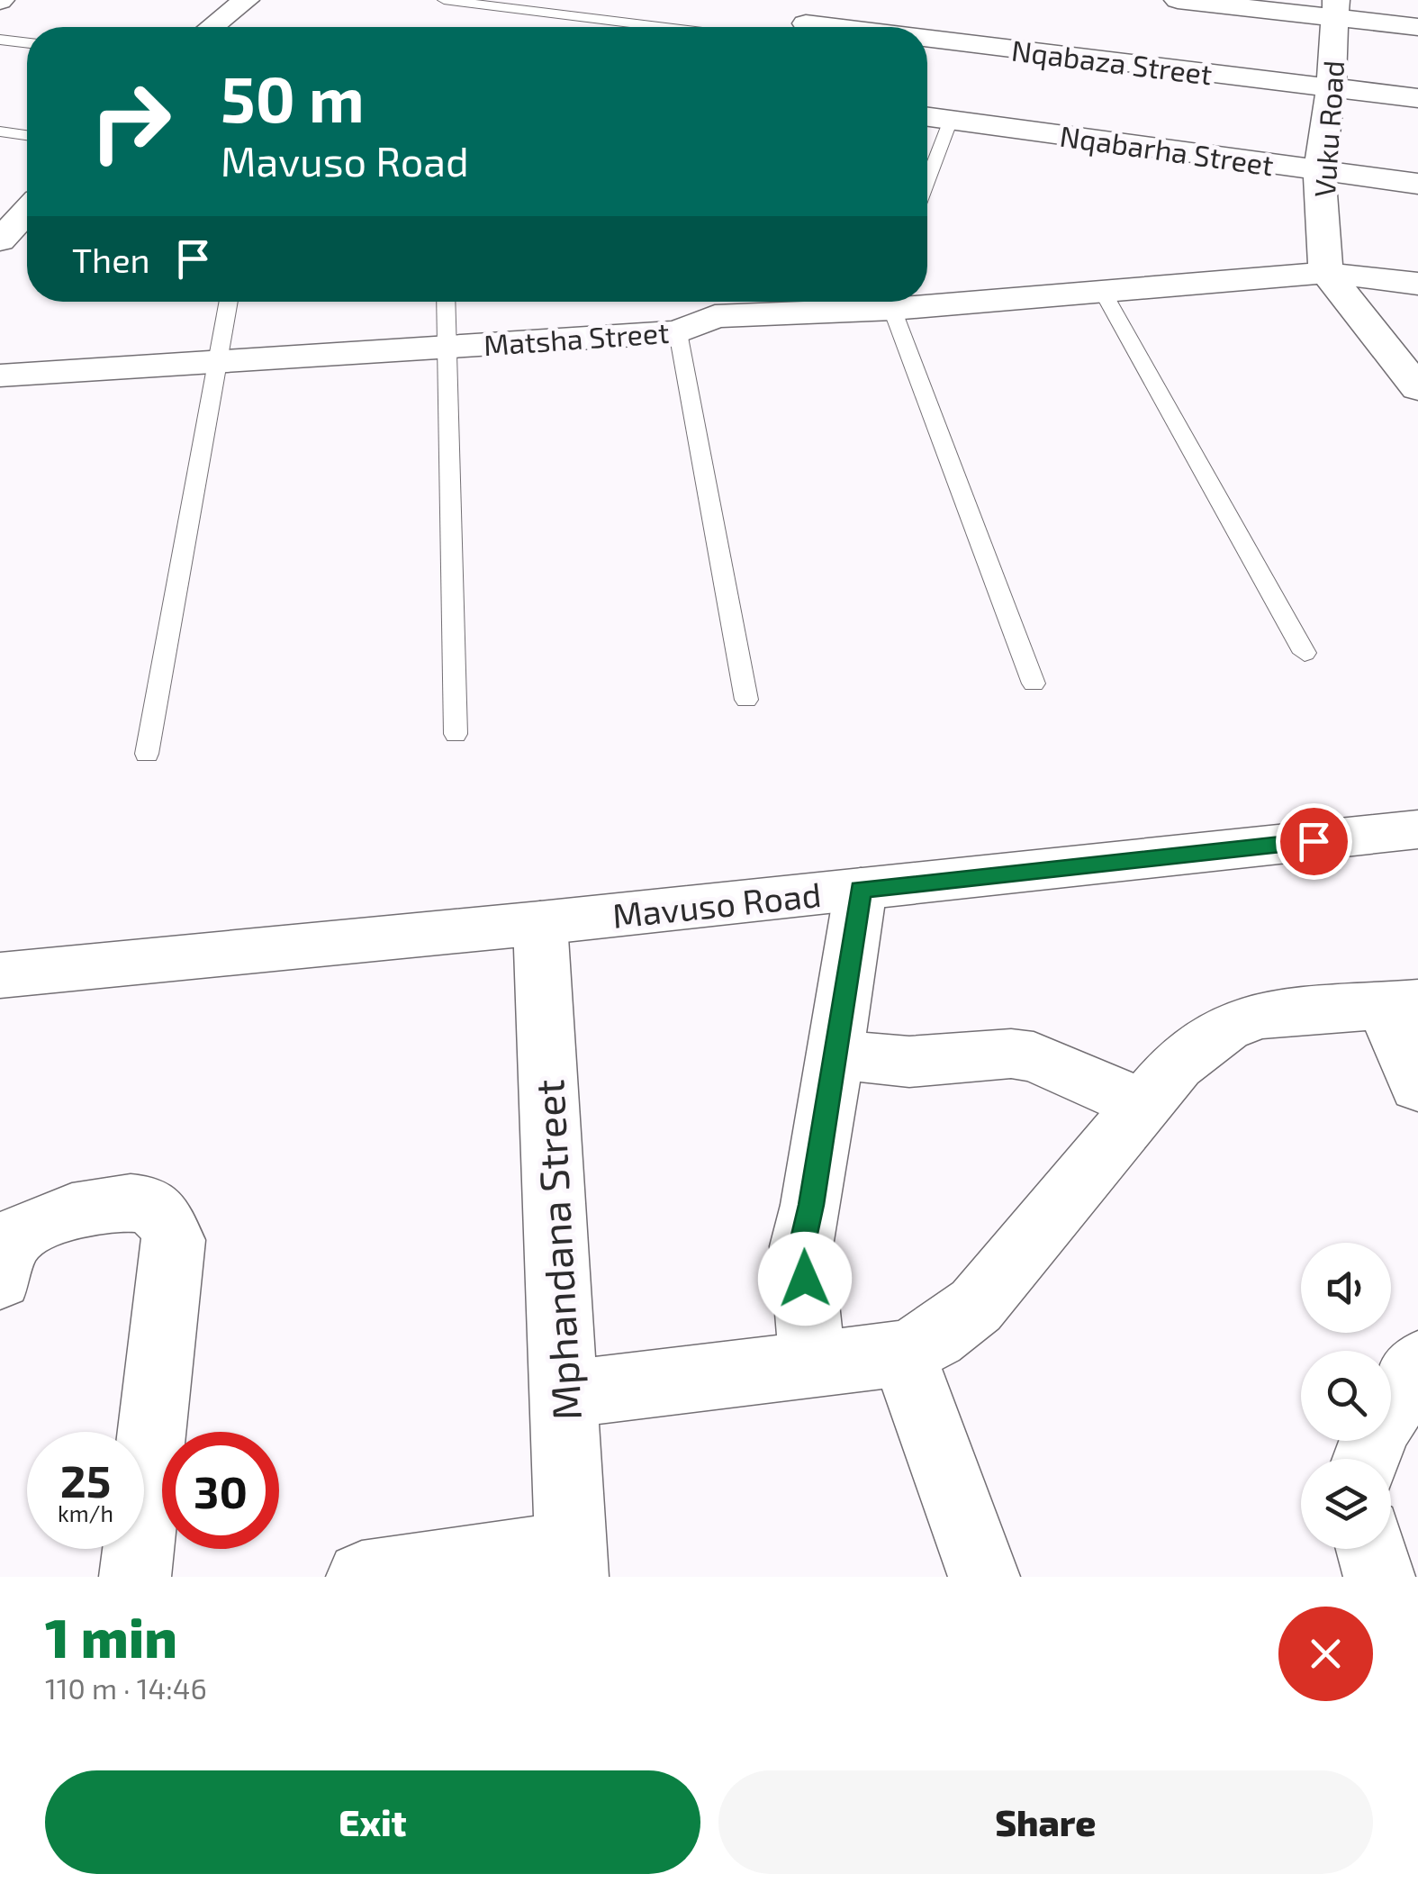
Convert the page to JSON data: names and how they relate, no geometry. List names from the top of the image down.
{
  "streets": {
    "street": [
      "Nqabaza Street",
      "Vuku Road",
      "Nqabarha Street",
      "Matsha Street",
      "Mavuso Road",
      "Mphandana Street"
    ]
  },
  "crossings": [
    ["Nqabaza Street", "Vuku Road"],
    ["Vuku Road", "Nqabarha Street"],
    ["Vuku Road", "Matsha Street"],
    ["Mavuso Road", "Mphandana Street"]
  ],
  "page": {
    "turn": ["50 m", "Mavuso Road"],
    "then": "Then",
    "speed": "25 km/h",
    "limit": "30",
    "heading": ["1 min", "110 m · 14:46"],
    "buttons": ["Exit", "Share"]
  }
}
